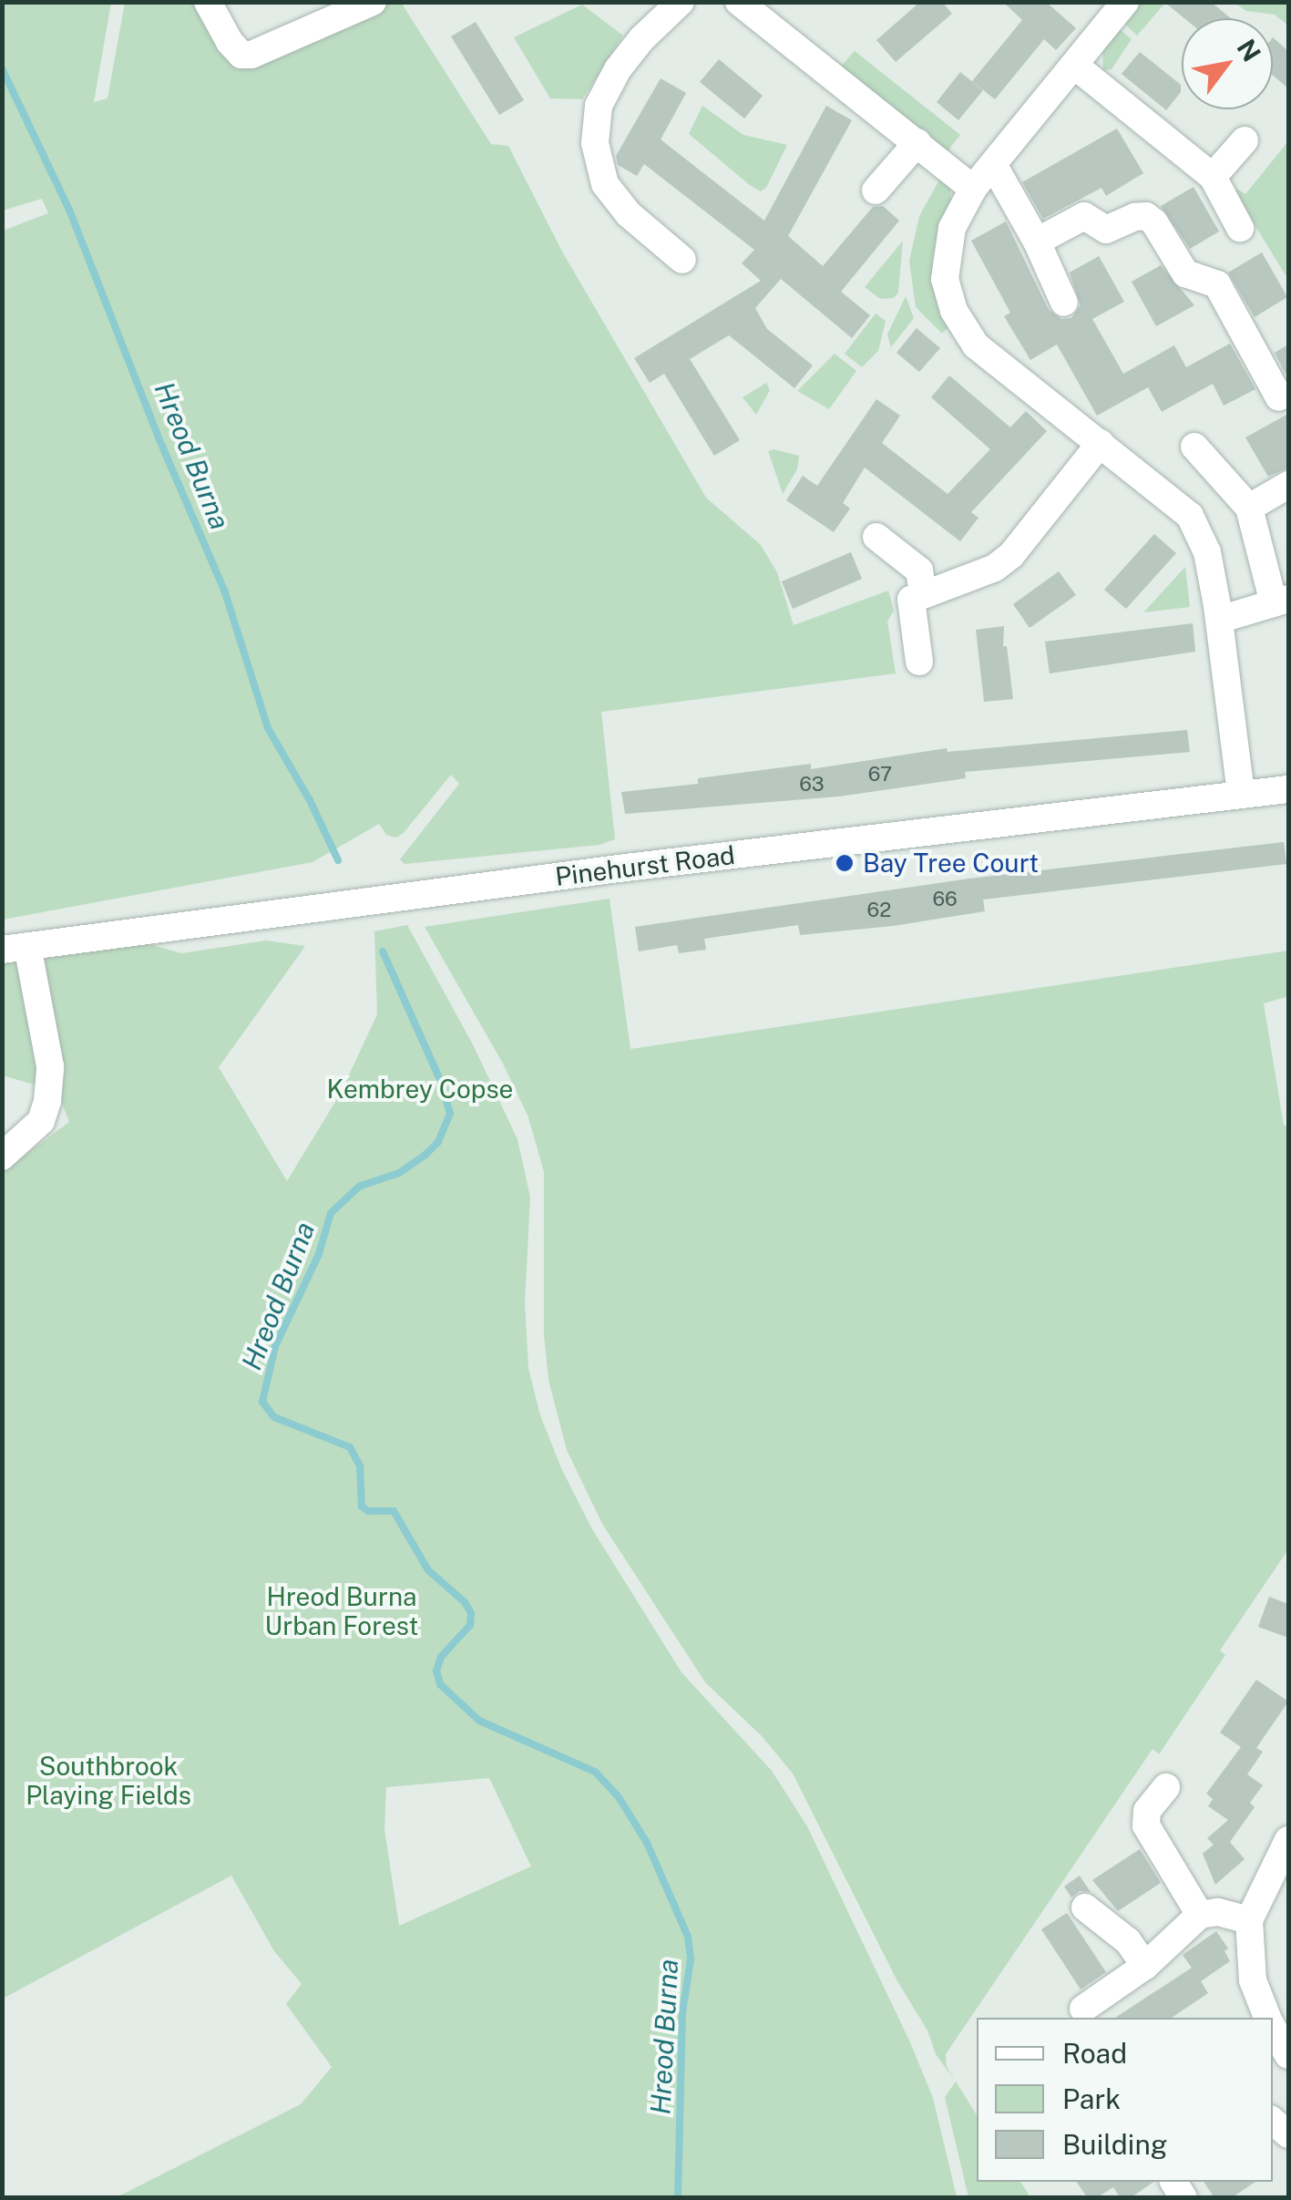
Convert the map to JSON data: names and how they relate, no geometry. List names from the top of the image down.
{
  "streets": {
    "street": ["Pinehurst Road"]
  },
  "water": ["Hreod Burna"],
  "parks": ["Kembrey Copse", "Hreod Burna Urban Forest", "Southbrook Playing Fields"],
  "places": ["Bay Tree Court"],
  "house_numbers": [
    "67",
    "63",
    "66",
    "62"
  ],
  "legend": ["Road", "Park", "Building"],
  "north": "top right"
}
